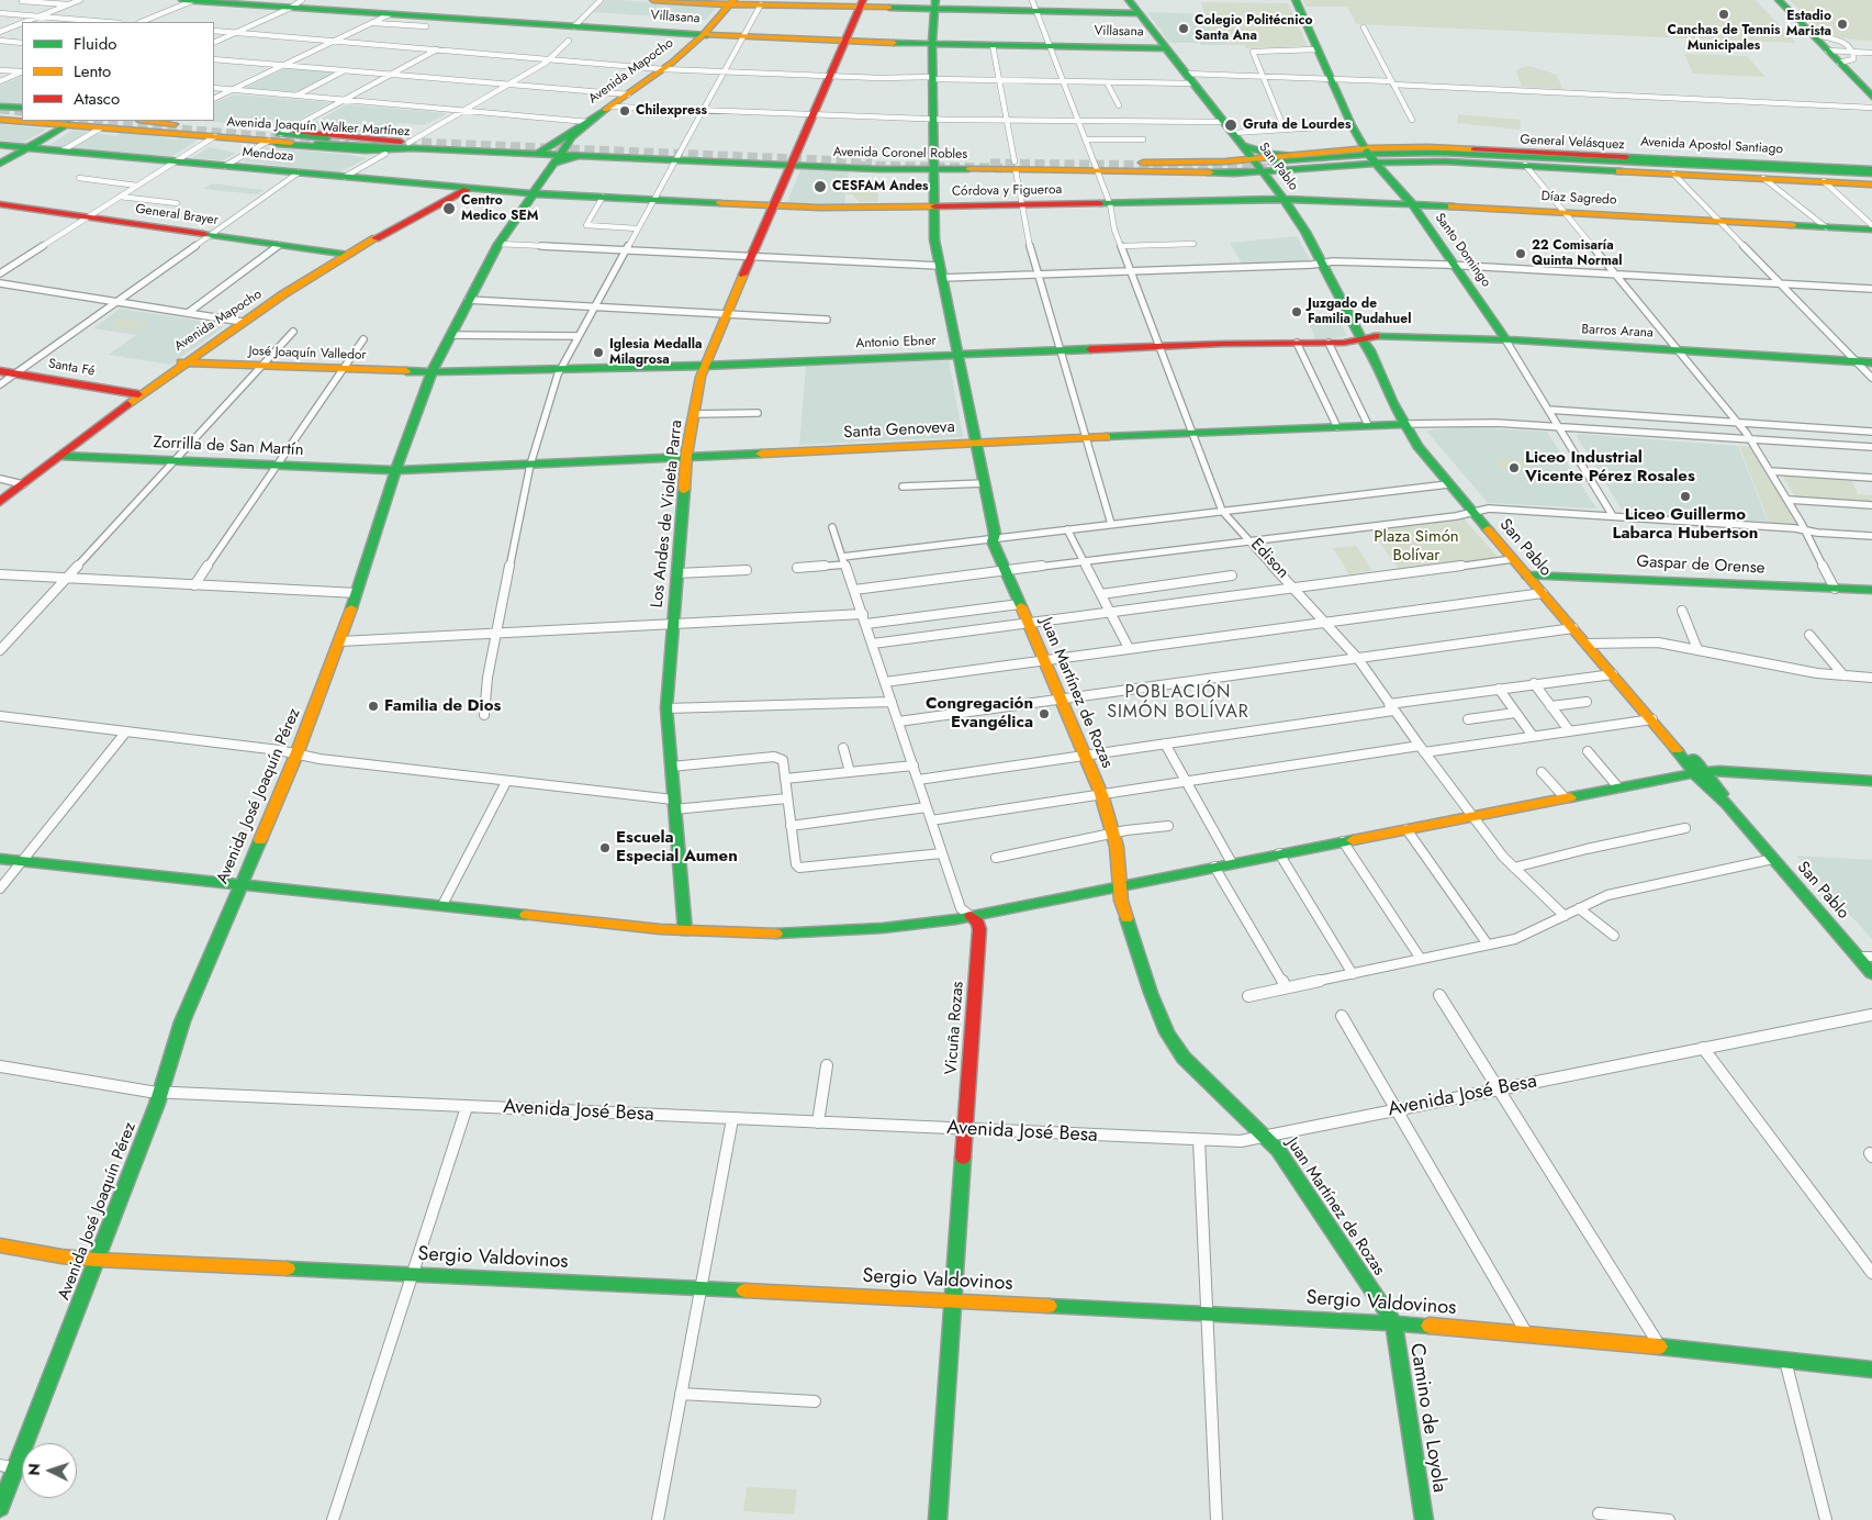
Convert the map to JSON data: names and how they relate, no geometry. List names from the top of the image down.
{
  "streets": {
    "main road": [
      "Villasana",
      "Avenida Mapocho",
      "Avenida Joaquín Walker Martínez",
      "General Velásquez",
      "Avenida Apostol Santiago",
      "Avenida Coronel Robles",
      "Mendoza",
      "San Pablo",
      "Córdova y Figueroa",
      "Díaz Sagredo",
      "General Brayer",
      "Santo Domingo",
      "Barros Arana",
      "Antonio Ebner",
      "José Joaquín Valledor",
      "Santa Fé",
      "Santa Genoveva",
      "Zorrilla de San Martín",
      "Los Andes de Violeta Parra",
      "Gaspar de Orense",
      "Juan Martínez de Rozas",
      "Avenida José Joaquín Pérez",
      "Vicuña Rozas",
      "Sergio Valdovinos",
      "Camino de Loyola"
    ],
    "street": ["Edison", "Avenida José Besa"]
  },
  "crossings": [
    ["Villasana", "Avenida Mapocho"],
    ["Villasana", "San Pablo"],
    ["Villasana", "Los Andes de Violeta Parra"],
    ["Villasana", "Edison"],
    ["Villasana", "Juan Martínez de Rozas"],
    ["Avenida Mapocho", "Avenida Joaquín Walker Martínez"],
    ["Avenida Mapocho", "Avenida Coronel Robles"],
    ["Avenida Mapocho", "Mendoza"],
    ["Avenida Mapocho", "General Brayer"],
    ["Avenida Mapocho", "José Joaquín Valledor"],
    ["Avenida Mapocho", "Santa Fé"],
    ["Avenida Mapocho", "Zorrilla de San Martín"],
    ["Avenida Mapocho", "Avenida José Joaquín Pérez"],
    ["Avenida Joaquín Walker Martínez", "Avenida Coronel Robles"],
    ["General Velásquez", "Avenida Apostol Santiago"],
    ["General Velásquez", "Avenida Coronel Robles"],
    ["General Velásquez", "San Pablo"],
    ["Avenida Apostol Santiago", "Avenida Coronel Robles"],
    ["Avenida Apostol Santiago", "San Pablo"],
    ["Avenida Apostol Santiago", "Santo Domingo"],
    ["Avenida Coronel Robles", "San Pablo"],
    ["Avenida Coronel Robles", "Los Andes de Violeta Parra"],
    ["Avenida Coronel Robles", "Edison"],
    ["Avenida Coronel Robles", "Juan Martínez de Rozas"],
    ["Avenida Coronel Robles", "Avenida José Joaquín Pérez"],
    ["Mendoza", "Córdova y Figueroa"],
    ["Mendoza", "Avenida José Joaquín Pérez"],
    ["San Pablo", "Córdova y Figueroa"],
    ["San Pablo", "Díaz Sagredo"],
    ["San Pablo", "Barros Arana"],
    ["San Pablo", "Antonio Ebner"],
    ["San Pablo", "Santa Genoveva"],
    ["San Pablo", "Gaspar de Orense"],
    ["Córdova y Figueroa", "Díaz Sagredo"],
    ["Córdova y Figueroa", "Los Andes de Violeta Parra"],
    ["Córdova y Figueroa", "Edison"],
    ["Córdova y Figueroa", "Juan Martínez de Rozas"],
    ["Córdova y Figueroa", "Avenida José Joaquín Pérez"],
    ["Díaz Sagredo", "Santo Domingo"],
    ["Santo Domingo", "Barros Arana"],
    ["Barros Arana", "Antonio Ebner"],
    ["Antonio Ebner", "José Joaquín Valledor"],
    ["Antonio Ebner", "Los Andes de Violeta Parra"],
    ["Antonio Ebner", "Edison"],
    ["Antonio Ebner", "Juan Martínez de Rozas"],
    ["Antonio Ebner", "Avenida José Joaquín Pérez"],
    ["José Joaquín Valledor", "Avenida José Joaquín Pérez"],
    ["Santa Genoveva", "Zorrilla de San Martín"],
    ["Santa Genoveva", "Los Andes de Violeta Parra"],
    ["Santa Genoveva", "Edison"],
    ["Santa Genoveva", "Juan Martínez de Rozas"],
    ["Santa Genoveva", "Avenida José Joaquín Pérez"],
    ["Zorrilla de San Martín", "Avenida José Joaquín Pérez"],
    ["Juan Martínez de Rozas", "Avenida José Besa"],
    ["Juan Martínez de Rozas", "Sergio Valdovinos"],
    ["Juan Martínez de Rozas", "Camino de Loyola"],
    ["Avenida José Joaquín Pérez", "Avenida José Besa"],
    ["Avenida José Joaquín Pérez", "Sergio Valdovinos"],
    ["Vicuña Rozas", "Avenida José Besa"],
    ["Vicuña Rozas", "Sergio Valdovinos"],
    ["Sergio Valdovinos", "Camino de Loyola"]
  ],
  "districts": ["POBLACIÓN SIMÓN BOLÍVAR"],
  "parks": ["Plaza Simón Bolívar"],
  "places": [
    "Canchas de Tennis Municipales",
    "Estadio Marista",
    "Colegio Politécnico Santa Ana",
    "Chilexpress",
    "Gruta de Lourdes",
    "CESFAM Andes",
    "Centro Medico SEM",
    "22 Comisaría Quinta Normal",
    "Juzgado de Familia Pudahuel",
    "Iglesia Medalla Milagrosa",
    "Liceo Industrial Vicente Pérez Rosales",
    "Liceo Guillermo Labarca Hubertson",
    "Familia de Dios",
    "Congregación Evangélica",
    "Escuela Especial Aumen"
  ],
  "legend": ["Fluido", "Lento", "Atasco"],
  "north": "left"
}
